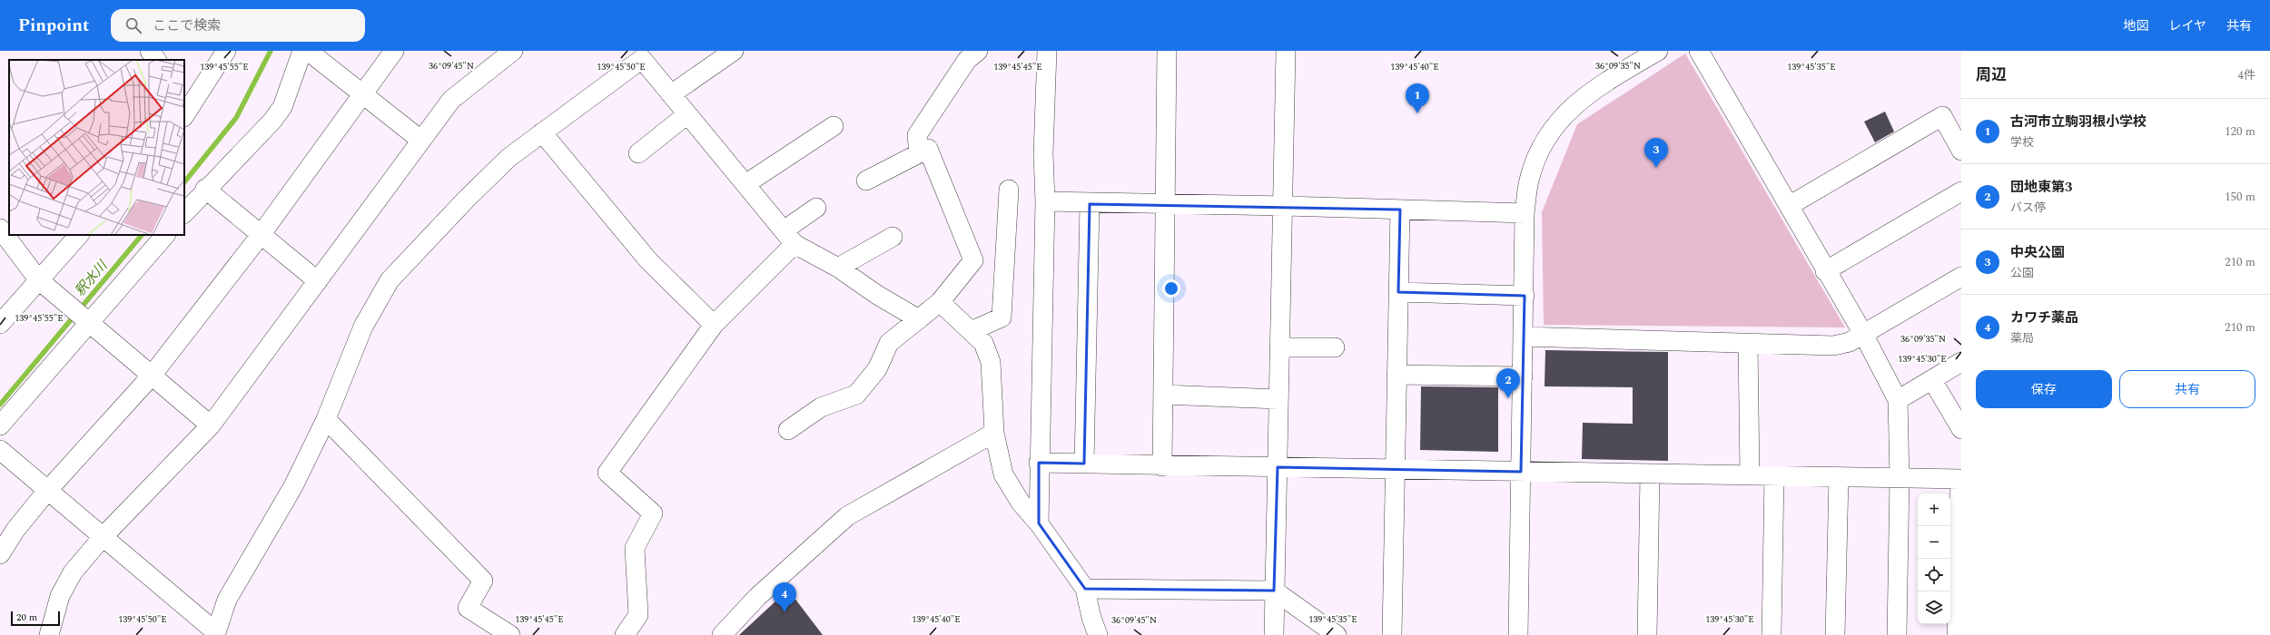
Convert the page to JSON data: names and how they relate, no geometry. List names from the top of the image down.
{
  "water": ["釈水川"],
  "scale_bar": "20 m",
  "page": {
    "header": "Pinpoint",
    "search": "ここで検索",
    "nav": ["地図", "レイヤ", "共有"],
    "heading": ["周辺", "4件"],
    "pins": [
      "1",
      "3",
      "2",
      "4"
    ],
    "list": [
      {
        "mark": "1",
        "name": "古河市立駒羽根小学校",
        "note": "学校",
        "value": "120 m"
      },
      {
        "mark": "2",
        "name": "団地東第3",
        "note": "バス停",
        "value": "150 m"
      },
      {
        "mark": "3",
        "name": "中央公園",
        "note": "公園",
        "value": "210 m"
      },
      {
        "mark": "4",
        "name": "カワチ薬品",
        "note": "薬局",
        "value": "210 m"
      }
    ],
    "buttons": ["保存", "共有"],
    "map_buttons": ["+", "−"],
    "scale": "20 m"
  },
  "coordinates": [
    "36°09'45\"N",
    "36°09'35\"N",
    "139°45'55\"E",
    "139°45'50\"E",
    "139°45'45\"E",
    "139°45'40\"E",
    "139°45'35\"E",
    "139°45'30\"E"
  ]
}
